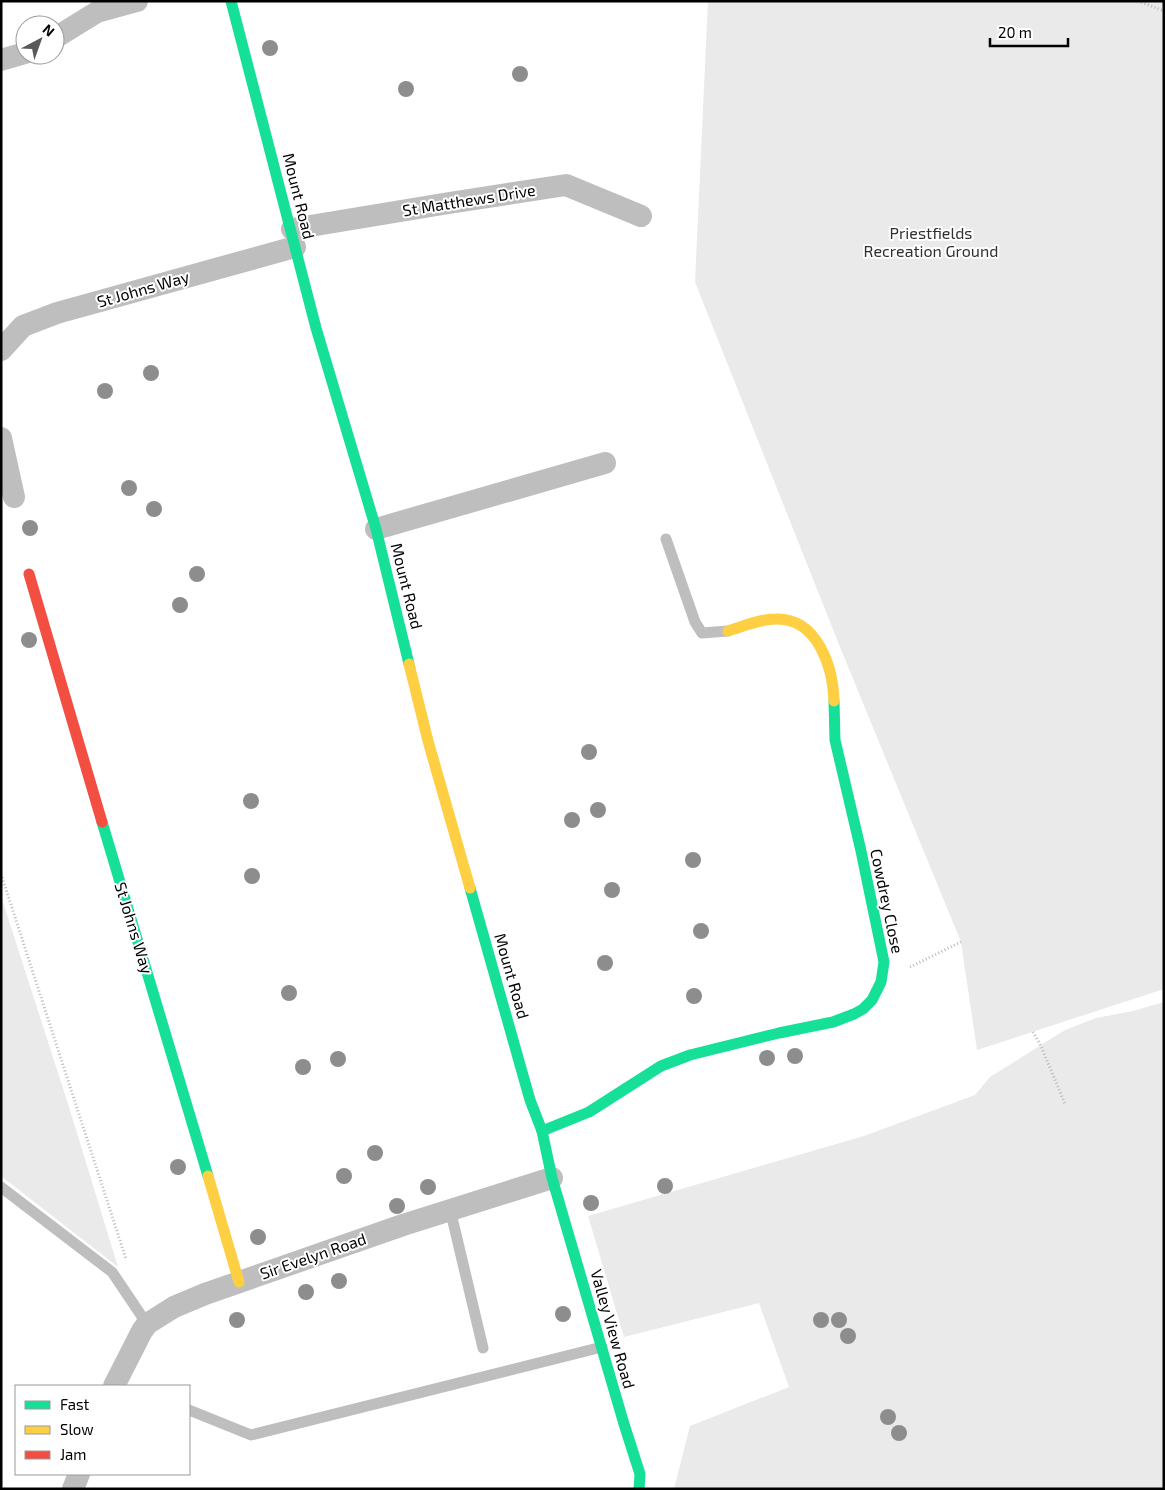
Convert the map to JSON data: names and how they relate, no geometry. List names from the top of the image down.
{
  "streets": {
    "street": [
      "Mount Road",
      "St Matthews Drive",
      "St Johns Way",
      "Cowdrey Close",
      "Sir Evelyn Road",
      "Valley View Road"
    ]
  },
  "crossings": [
    ["Mount Road", "St Matthews Drive"],
    ["Mount Road", "St Johns Way"],
    ["Mount Road", "Cowdrey Close"],
    ["Mount Road", "Sir Evelyn Road"],
    ["Mount Road", "Valley View Road"],
    ["St Matthews Drive", "St Johns Way"],
    ["St Johns Way", "Sir Evelyn Road"],
    ["Sir Evelyn Road", "Valley View Road"]
  ],
  "parks": ["Priestfields Recreation Ground"],
  "legend": ["Fast", "Slow", "Jam"],
  "scale_bar": "20 m",
  "north": "top right"
}
